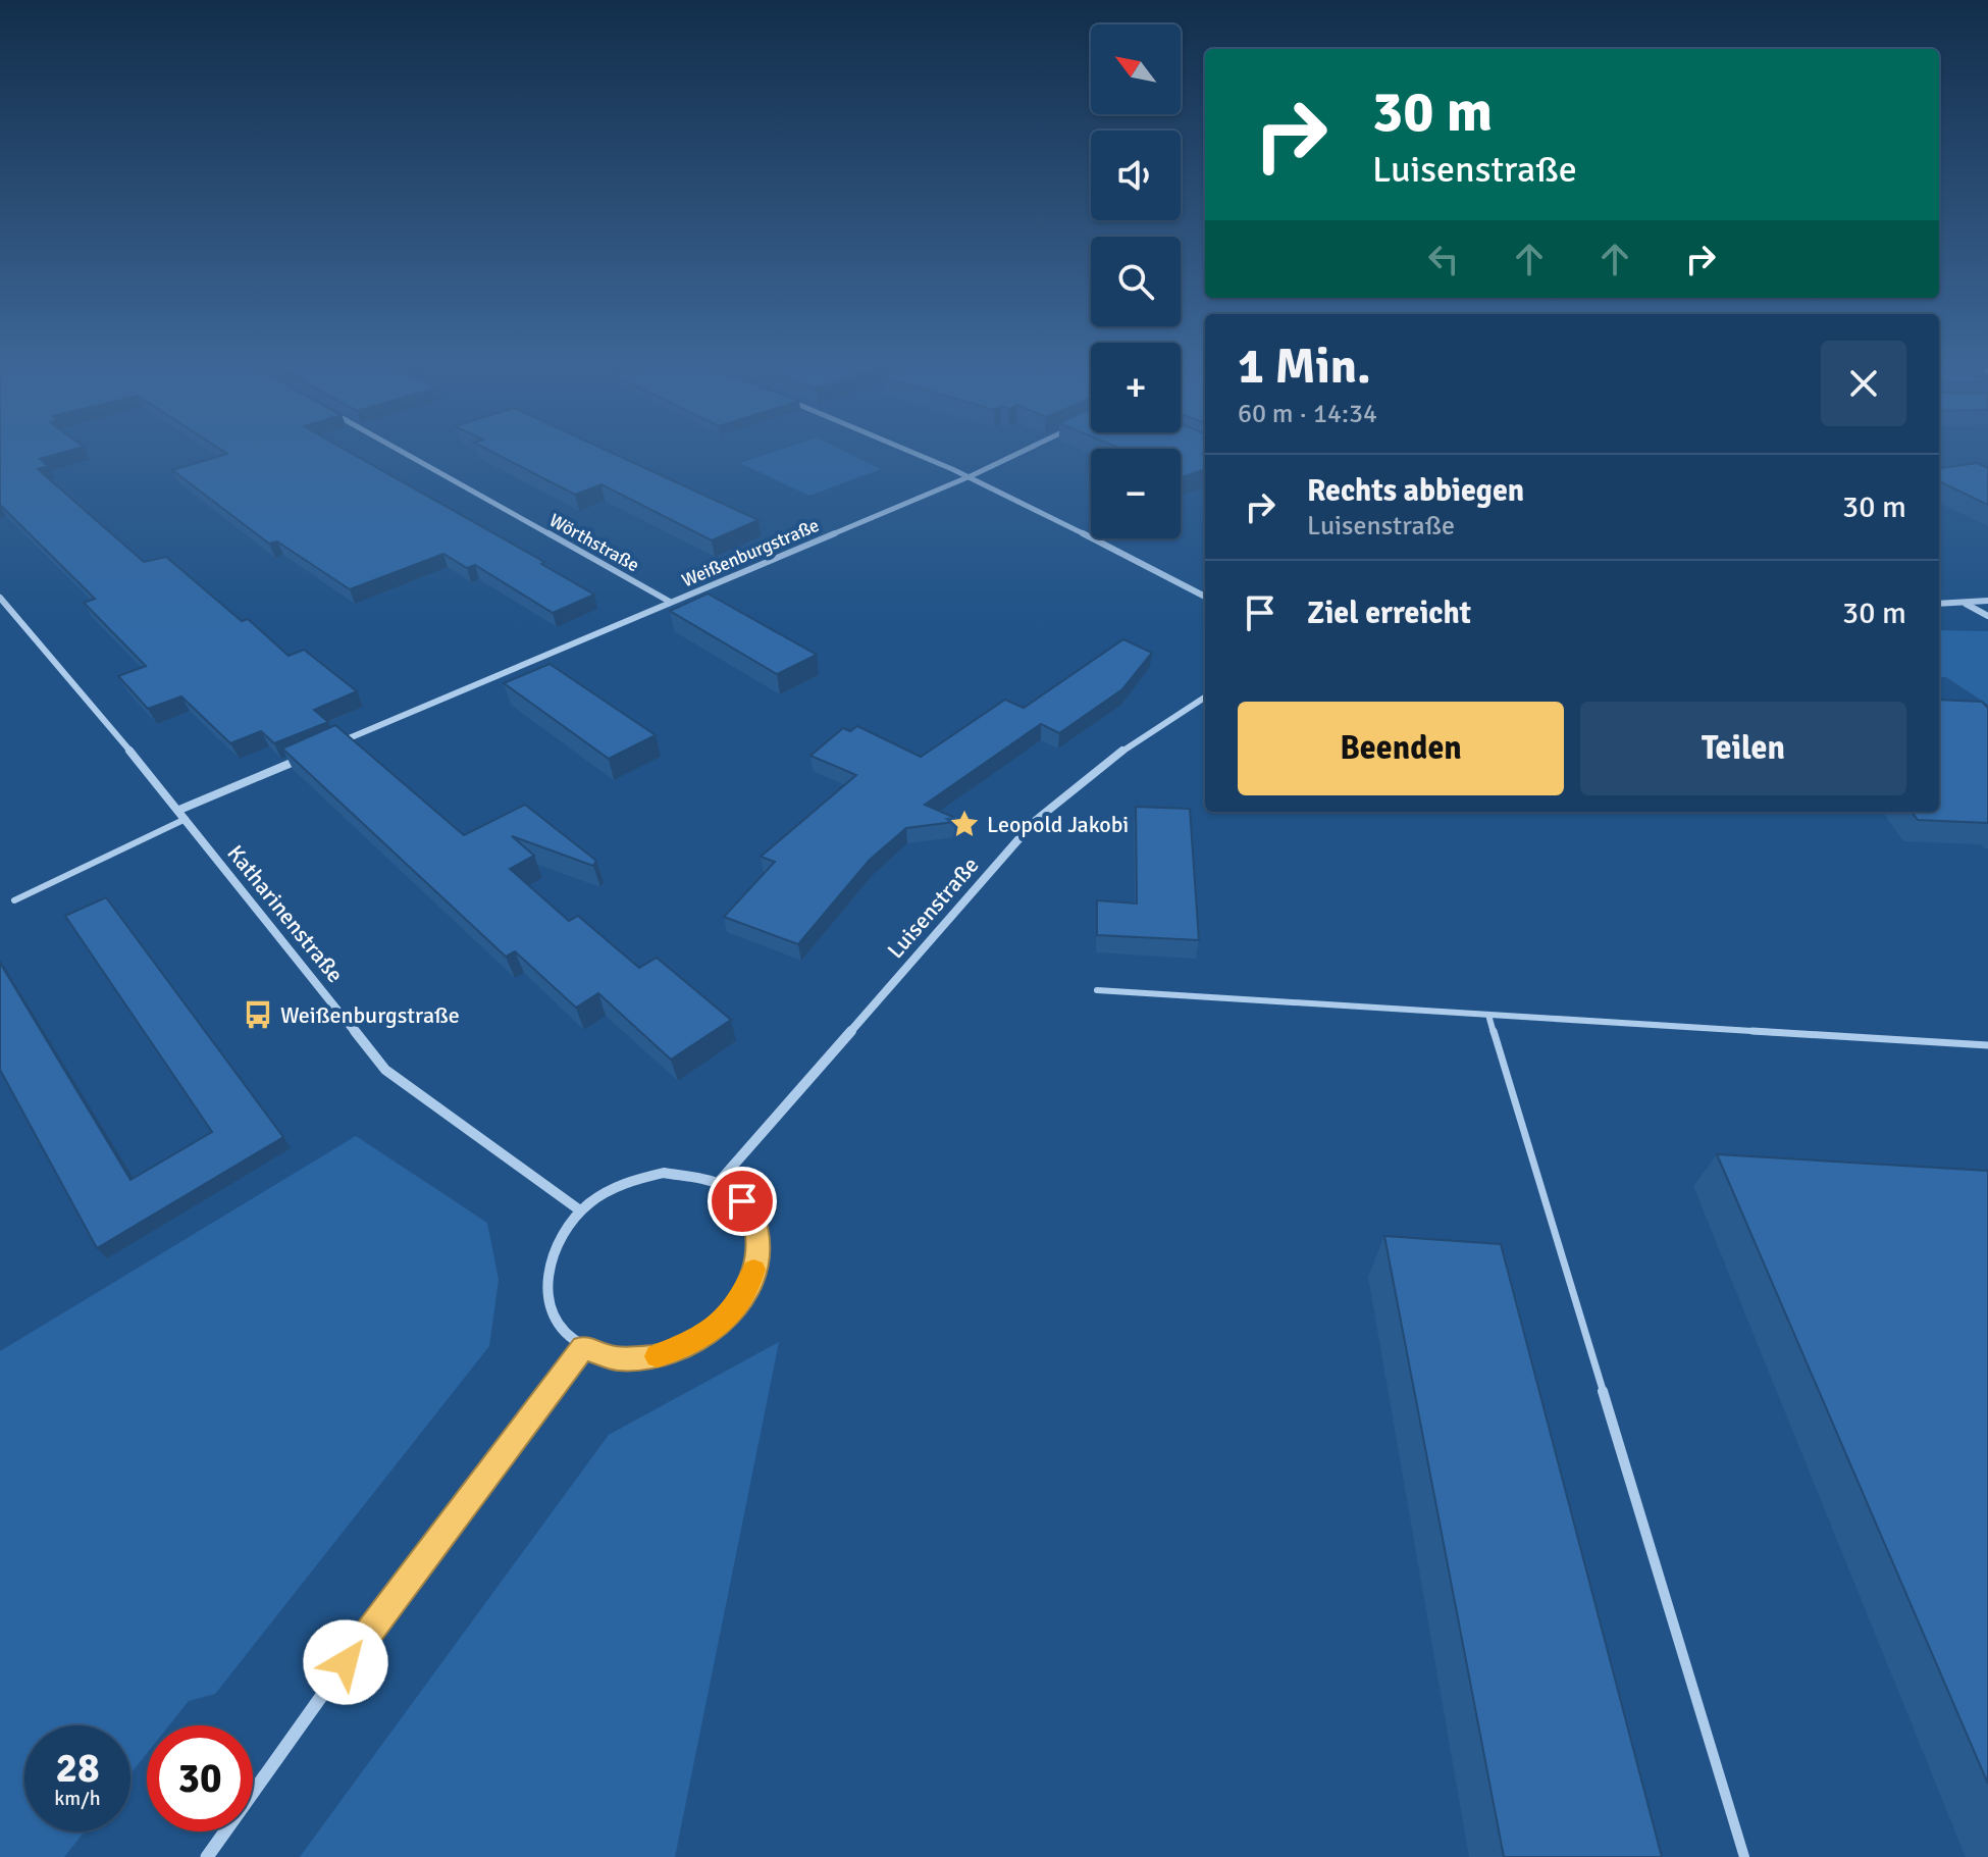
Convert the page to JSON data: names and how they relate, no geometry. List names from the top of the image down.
{
  "streets": {
    "street": [
      "Wörthstraße",
      "Weißenburgstraße",
      "Luisenstraße",
      "Katharinenstraße"
    ]
  },
  "crossings": [
    ["Wörthstraße", "Weißenburgstraße"],
    ["Luisenstraße", "Katharinenstraße"]
  ],
  "places": {
    "place": ["Leopold Jakobi"],
    "bus stop": ["Weißenburgstraße"]
  },
  "north": "top left",
  "page": {
    "map_buttons": ["+", "−"],
    "turn": ["30 m", "Luisenstraße"],
    "heading": ["1 Min.", "60 m · 14:34"],
    "list": [
      {
        "name": "Rechts abbiegen",
        "note": "Luisenstraße",
        "value": "30 m"
      },
      {
        "name": "Ziel erreicht",
        "value": "30 m"
      }
    ],
    "buttons": ["Beenden", "Teilen"],
    "speed": "28 km/h",
    "limit": "30"
  }
}
